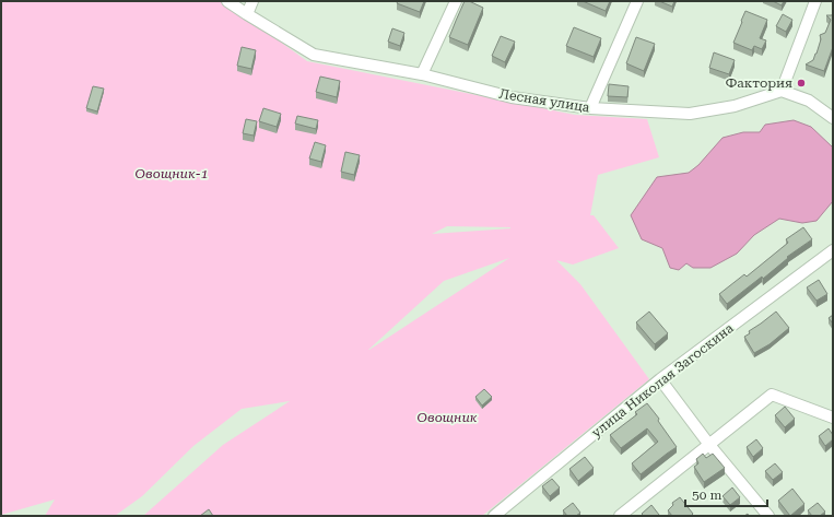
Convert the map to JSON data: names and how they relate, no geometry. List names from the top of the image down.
{
  "streets": {
    "street": ["Лесная улица", "улица Николая Загоскина"]
  },
  "parks": ["Овощник-1", "Овощник"],
  "places": ["Фактория"],
  "scale_bar": "50 m"
}
